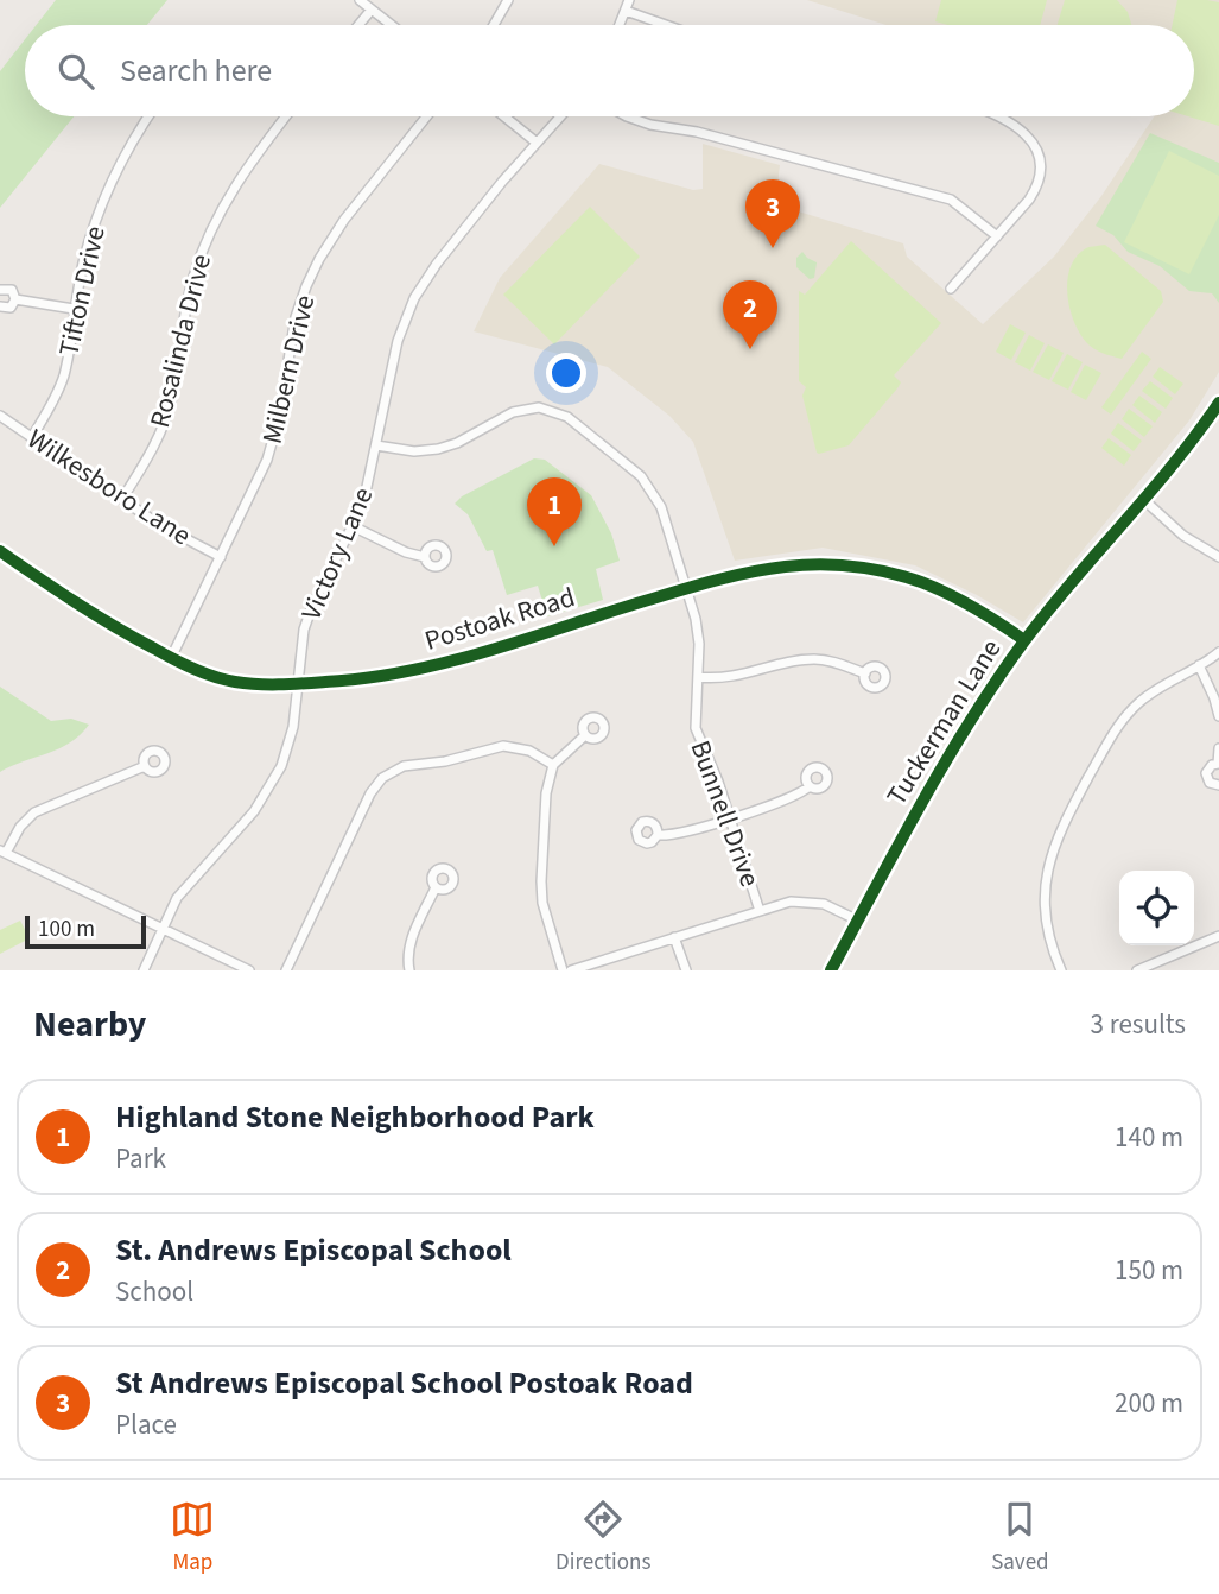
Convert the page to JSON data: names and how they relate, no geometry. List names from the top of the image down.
{
  "streets": {
    "main road": ["Tuckerman Lane"],
    "street": [
      "Tifton Drive",
      "Rosalinda Drive",
      "Milbern Drive",
      "Wilkesboro Lane",
      "Victory Lane",
      "Postoak Road",
      "Bunnell Drive"
    ]
  },
  "crossings": [
    ["Tifton Drive", "Wilkesboro Lane"],
    ["Rosalinda Drive", "Wilkesboro Lane"],
    ["Milbern Drive", "Wilkesboro Lane"],
    ["Milbern Drive", "Postoak Road"],
    ["Victory Lane", "Postoak Road"],
    ["Victory Lane", "Bunnell Drive"],
    ["Postoak Road", "Tuckerman Lane"],
    ["Postoak Road", "Bunnell Drive"]
  ],
  "scale_bar": "100 m",
  "page": {
    "search": "Search here",
    "pins": ["3", "2", "1"],
    "scale": "100 m",
    "heading": ["Nearby", "3 results"],
    "list": [
      {
        "mark": "1",
        "name": "Highland Stone Neighborhood Park",
        "note": "Park",
        "value": "140 m"
      },
      {
        "mark": "2",
        "name": "St. Andrews Episcopal School",
        "note": "School",
        "value": "150 m"
      },
      {
        "mark": "3",
        "name": "St Andrews Episcopal School Postoak Road",
        "note": "Place",
        "value": "200 m"
      }
    ],
    "nav": ["Map", "Directions", "Saved"]
  }
}
